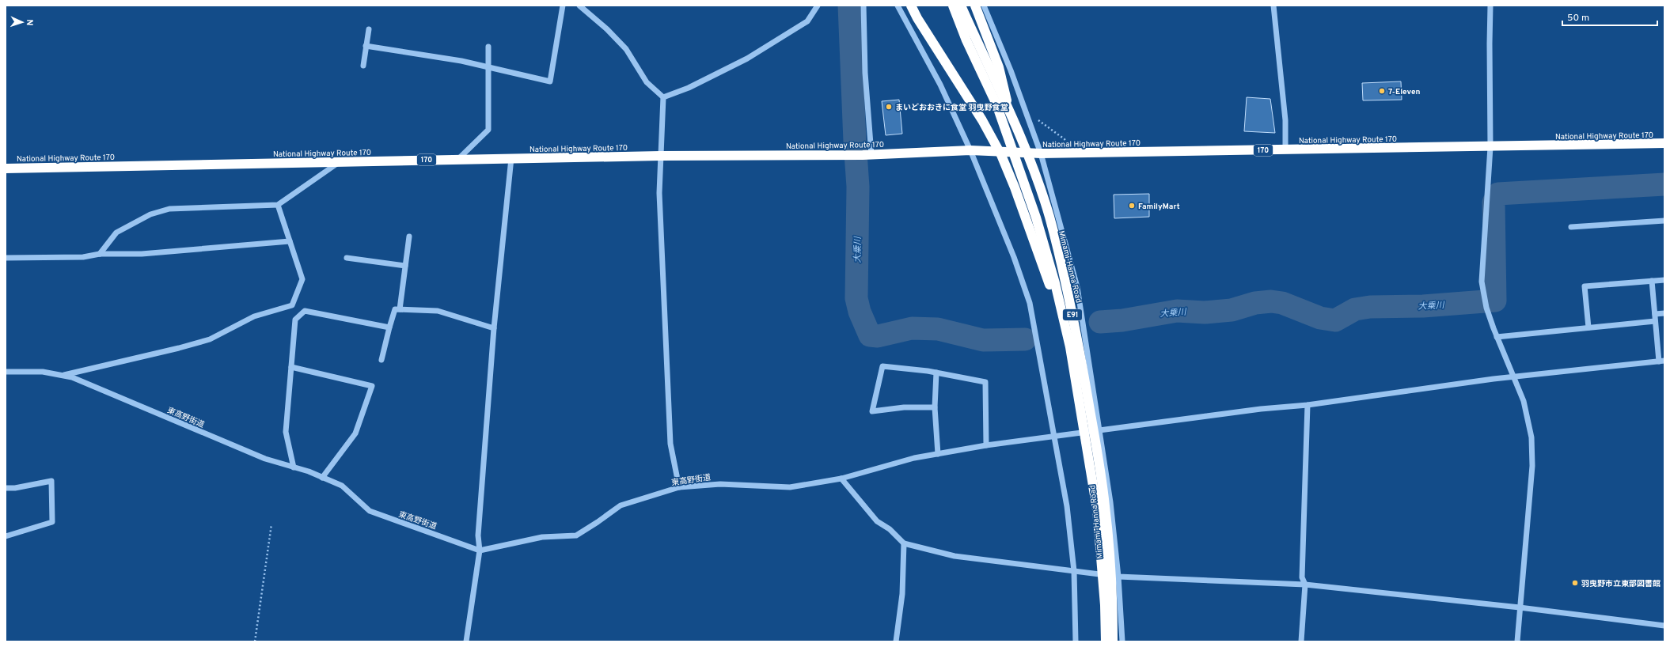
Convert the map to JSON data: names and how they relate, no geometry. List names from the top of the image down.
{
  "streets": {
    "highway": [
      "National Highway Route 170",
      "170",
      "Mimami-Hanna Road",
      "E91"
    ],
    "street": ["東高野街道"]
  },
  "water": ["大乗川"],
  "places": [
    "7-Eleven",
    "まいどおおきに食堂 羽曳野食堂",
    "FamilyMart",
    "羽曳野市立東部図書館"
  ],
  "scale_bar": "50 m",
  "north": "right"
}
